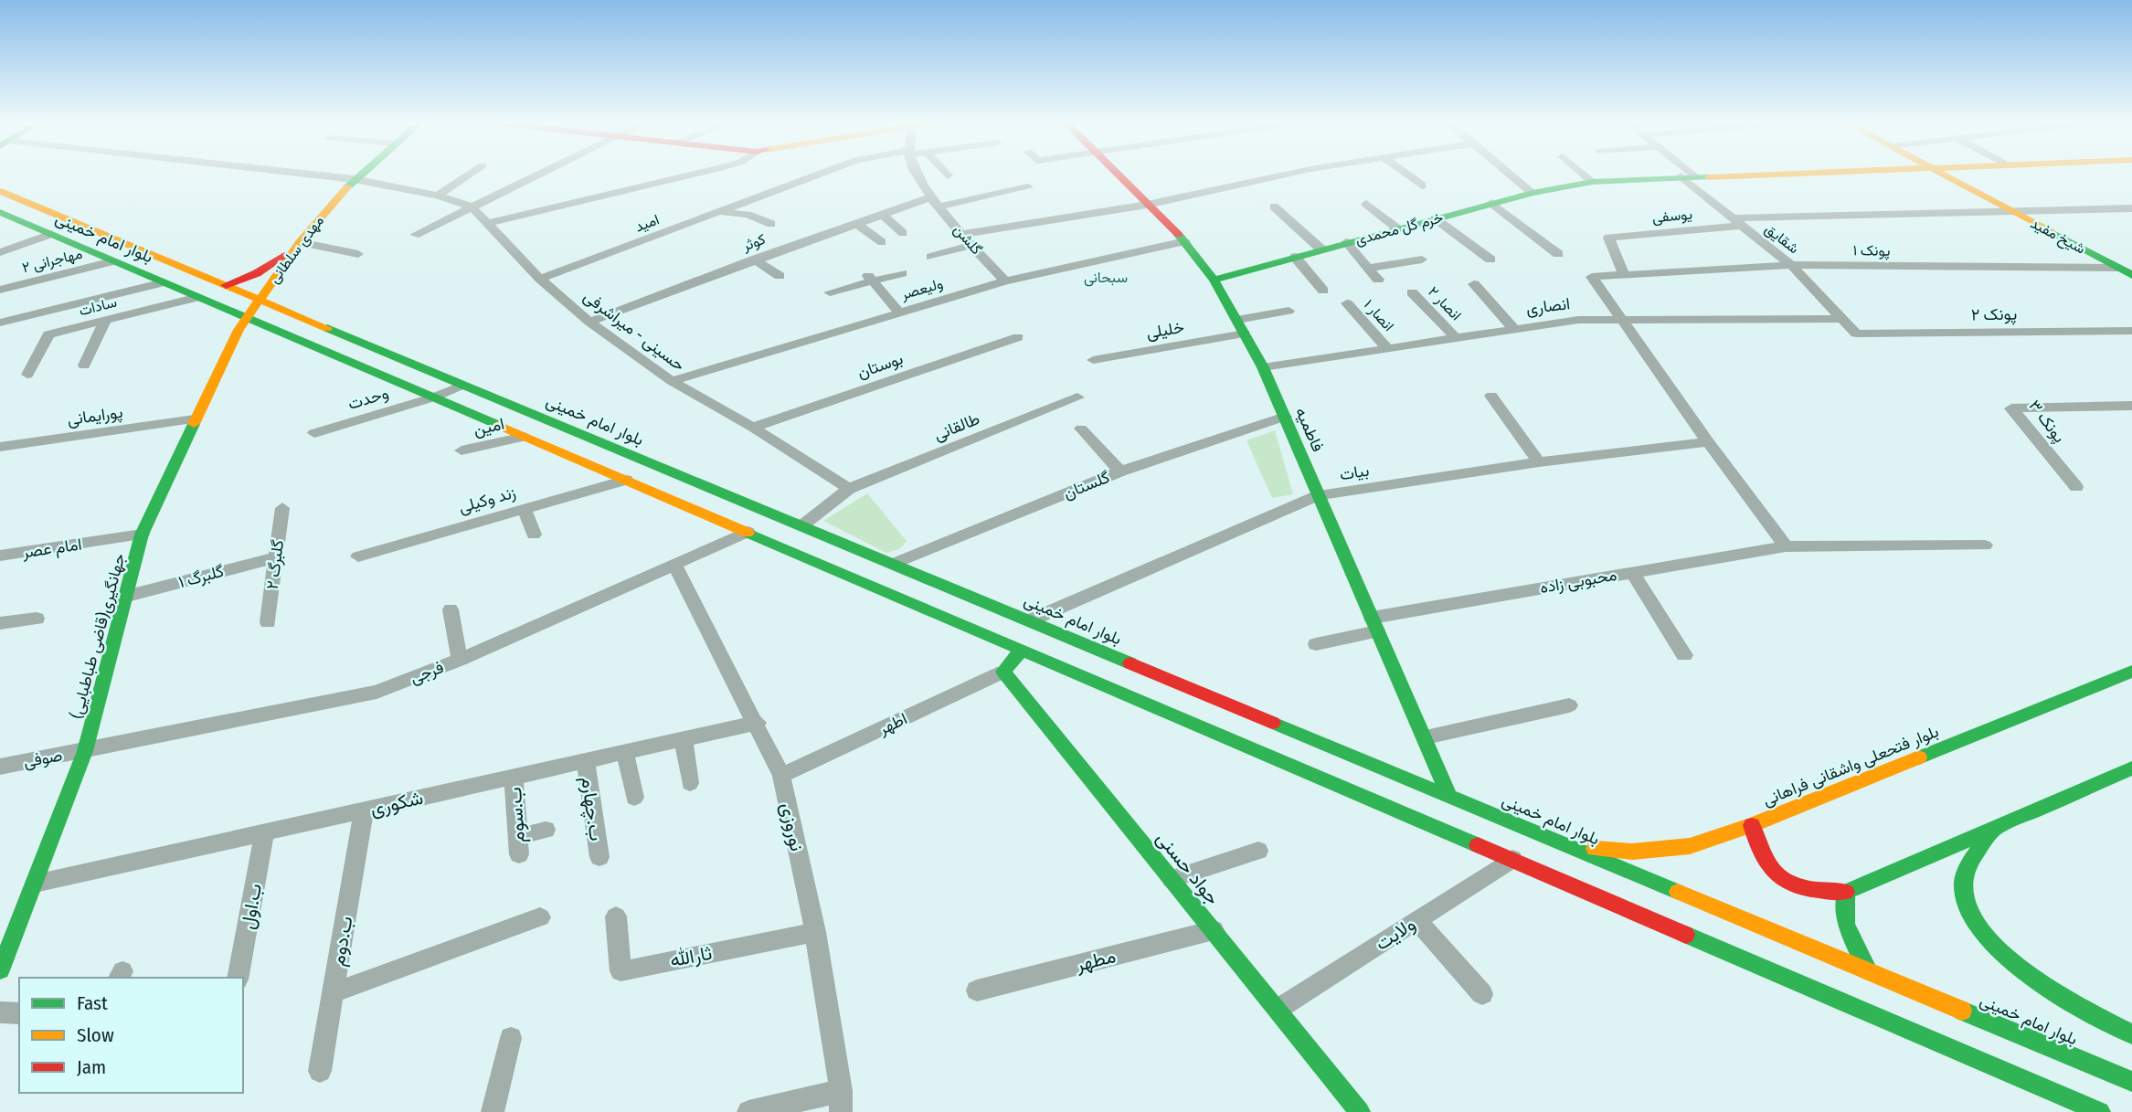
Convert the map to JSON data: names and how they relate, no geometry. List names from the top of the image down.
{
  "streets": {
    "main road": [
      "خرم گل محمدی",
      "شیخ مفید",
      "بلوار امام خمینی",
      "مهدی سلطانی",
      "فاطمیه",
      "جهانگیری(قاضی طباطبایی)",
      "بلوار فتحعلی واشقانی فراهانی",
      "جواد حسنی"
    ],
    "street": [
      "یوسفی",
      "امید",
      "شقایق",
      "گلشن",
      "کوثر",
      "پونک ۱",
      "مهاجرانی ۲",
      "ولیعصر",
      "انصار ۲",
      "سادات",
      "انصاری",
      "پونک ۲",
      "انصار ۱",
      "خلیلی",
      "حسینی - میراشرفی",
      "بوستان",
      "وحدت",
      "پورایمانی",
      "پونک ۳",
      "امین",
      "طالقانی",
      "بیات",
      "گلستان",
      "زند وکیلی",
      "امام عصر",
      "گلبرگ ۲",
      "گلبرگ ۱",
      "محبوبی زاده",
      "فرجی",
      "اطهر",
      "صوفی",
      "شکوری",
      "ب.چهارم",
      "ب.سوم",
      "نوروزی",
      "ب.اول",
      "ولایت",
      "ب.دوم",
      "ثارالله",
      "مطهر"
    ]
  },
  "crossings": [
    ["یوسفی", "شیخ مفید"],
    ["یوسفی", "شقایق"],
    ["یوسفی", "پونک ۱"],
    ["امید", "حسینی - میراشرفی"],
    ["خرم گل محمدی", "شقایق"],
    ["خرم گل محمدی", "فاطمیه"],
    ["شیخ مفید", "پونک ۱"],
    ["بلوار امام خمینی", "مهدی سلطانی"],
    ["بلوار امام خمینی", "مهاجرانی ۲"],
    ["بلوار امام خمینی", "سادات"],
    ["بلوار امام خمینی", "وحدت"],
    ["بلوار امام خمینی", "امین"],
    ["بلوار امام خمینی", "فاطمیه"],
    ["بلوار امام خمینی", "بیات"],
    ["بلوار امام خمینی", "گلستان"],
    ["بلوار امام خمینی", "زند وکیلی"],
    ["بلوار امام خمینی", "جهانگیری(قاضی طباطبایی)"],
    ["بلوار امام خمینی", "فرجی"],
    ["بلوار امام خمینی", "بلوار فتحعلی واشقانی فراهانی"],
    ["بلوار امام خمینی", "ولایت"],
    ["شقایق", "پونک ۱"],
    ["شقایق", "انصاری"],
    ["شقایق", "پونک ۲"],
    ["گلشن", "کوثر"],
    ["گلشن", "ولیعصر"],
    ["کوثر", "حسینی - میراشرفی"],
    ["مهدی سلطانی", "حسینی - میراشرفی"],
    ["مهدی سلطانی", "جهانگیری(قاضی طباطبایی)"],
    ["پونک ۱", "انصاری"],
    ["ولیعصر", "حسینی - میراشرفی"],
    ["ولیعصر", "فاطمیه"],
    ["انصار ۲", "انصاری"],
    ["انصاری", "انصار ۱"],
    ["انصاری", "فاطمیه"],
    ["خلیلی", "فاطمیه"],
    ["حسینی - میراشرفی", "بوستان"],
    ["حسینی - میراشرفی", "طالقانی"],
    ["پورایمانی", "جهانگیری(قاضی طباطبایی)"],
    ["فاطمیه", "بیات"],
    ["فاطمیه", "گلستان"],
    ["فاطمیه", "محبوبی زاده"],
    ["امام عصر", "جهانگیری(قاضی طباطبایی)"],
    ["گلبرگ ۲", "گلبرگ ۱"],
    ["گلبرگ ۱", "جهانگیری(قاضی طباطبایی)"],
    ["جهانگیری(قاضی طباطبایی)", "فرجی"],
    ["جهانگیری(قاضی طباطبایی)", "صوفی"],
    ["جهانگیری(قاضی طباطبایی)", "شکوری"],
    ["فرجی", "صوفی"],
    ["فرجی", "نوروزی"],
    ["اطهر", "نوروزی"],
    ["اطهر", "جواد حسنی"],
    ["شکوری", "ب.چهارم"],
    ["شکوری", "ب.سوم"],
    ["شکوری", "نوروزی"],
    ["شکوری", "ب.اول"],
    ["شکوری", "ب.دوم"],
    ["نوروزی", "ثارالله"],
    ["جواد حسنی", "ولایت"],
    ["جواد حسنی", "مطهر"]
  ],
  "districts": ["سبحانی"],
  "legend": ["Fast", "Slow", "Jam"]
}
